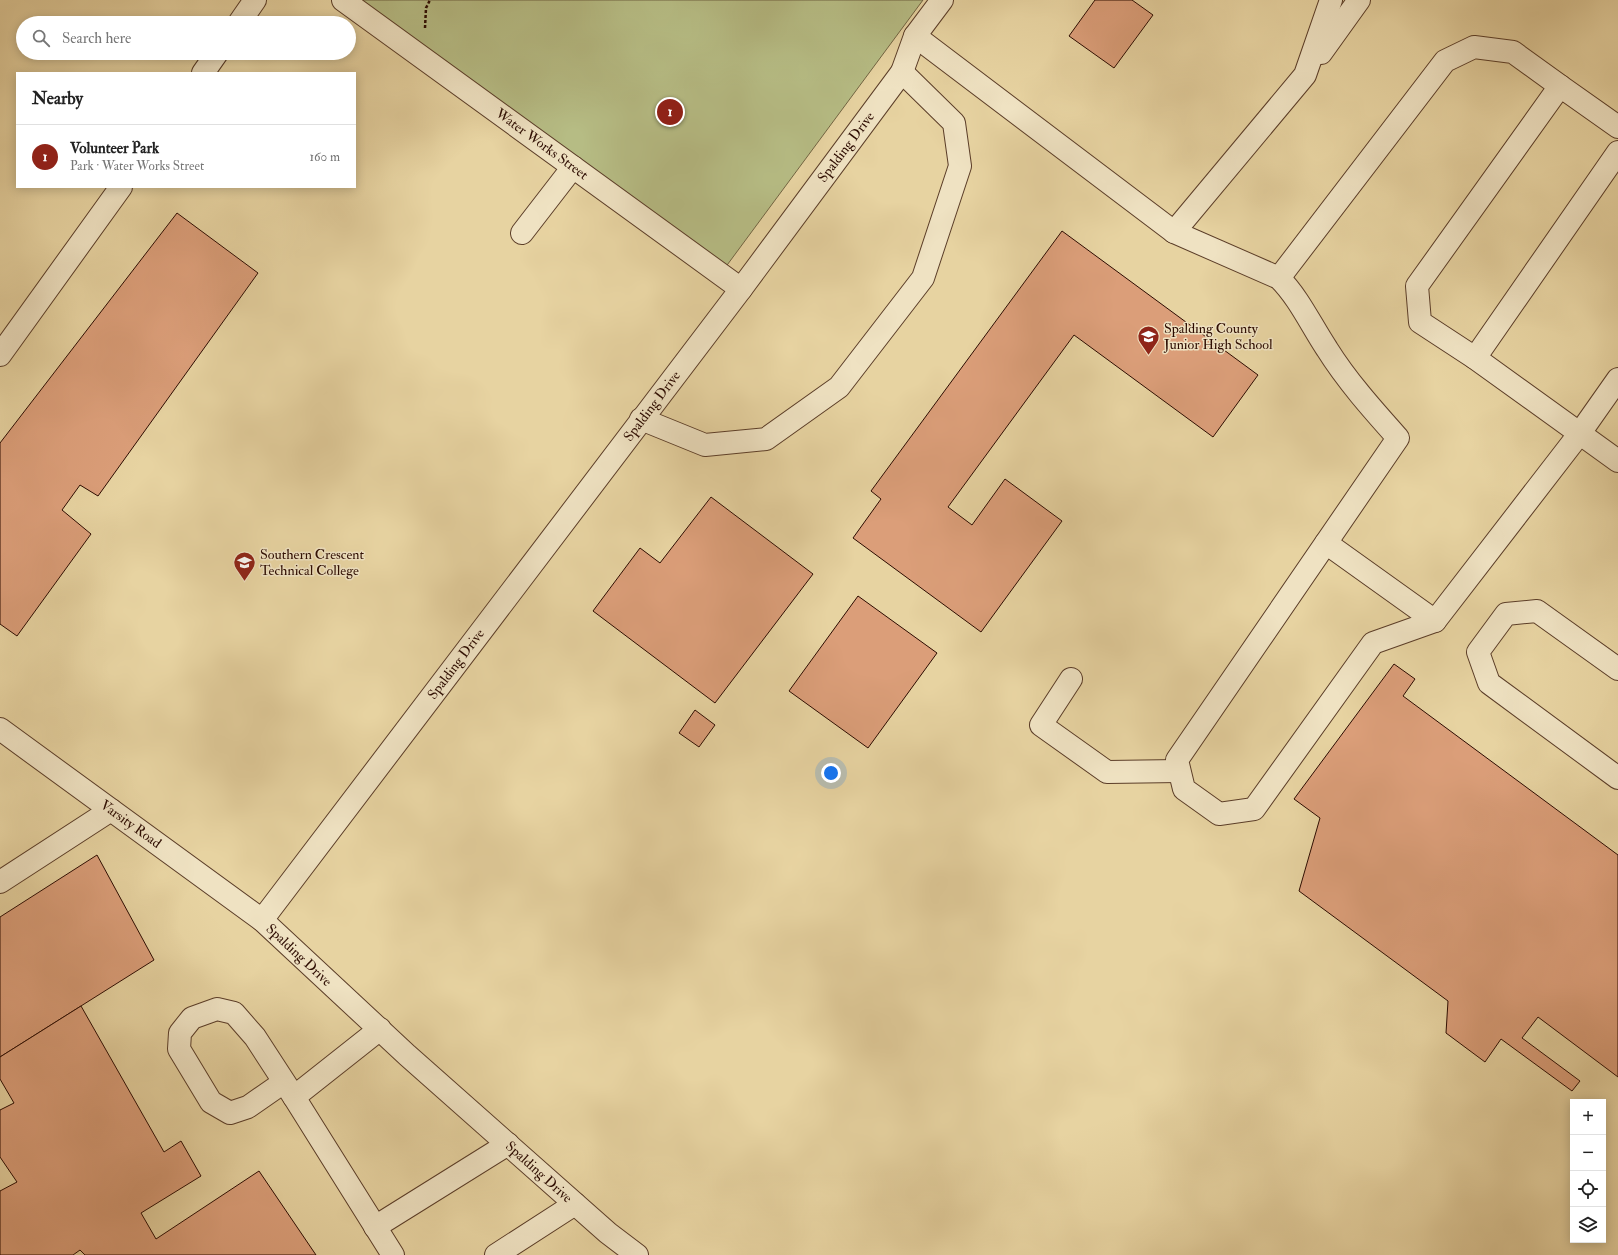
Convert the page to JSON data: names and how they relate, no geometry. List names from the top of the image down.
{
  "streets": {
    "street": ["Water Works Street", "Spalding Drive", "Varsity Road"]
  },
  "crossings": [
    ["Water Works Street", "Spalding Drive"],
    ["Spalding Drive", "Varsity Road"]
  ],
  "places": {
    "school or university": ["Spalding County Junior High School", "Southern Crescent Technical College"]
  },
  "page": {
    "search": "Search here",
    "heading": "Nearby",
    "pins": "1",
    "list": [
      {
        "mark": "1",
        "name": "Volunteer Park",
        "note": "Park · Water Works Street",
        "value": "160 m"
      }
    ],
    "map_buttons": ["+", "−"]
  }
}
